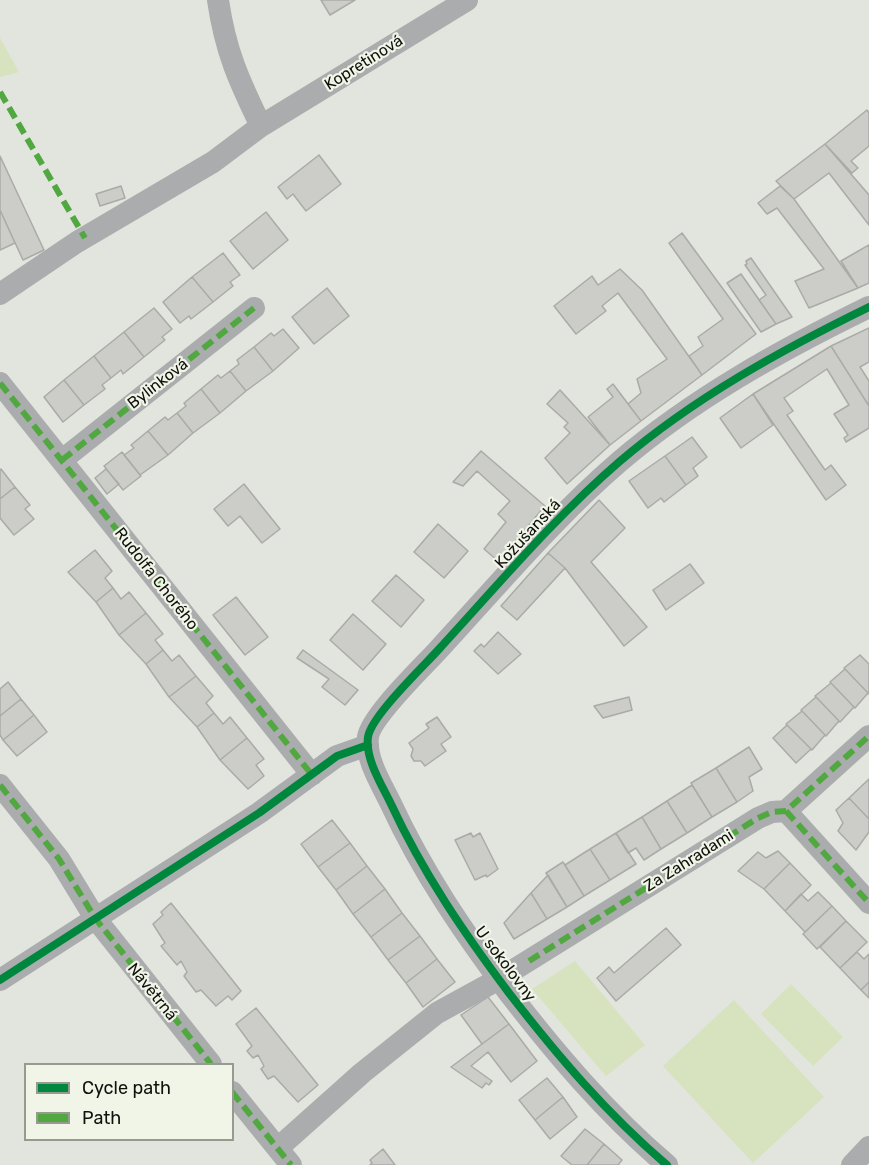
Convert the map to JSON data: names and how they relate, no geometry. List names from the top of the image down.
{
  "streets": {
    "street": [
      "Kopretinová",
      "Bylinková",
      "Kožušanská",
      "Rudolfa Chorého",
      "Za Zahradami",
      "U sokolovny",
      "Návětrná"
    ]
  },
  "crossings": [
    ["Bylinková", "Rudolfa Chorého"],
    ["Kožušanská", "U sokolovny"],
    ["Za Zahradami", "U sokolovny"]
  ],
  "legend": ["Cycle path", "Path"]
}
